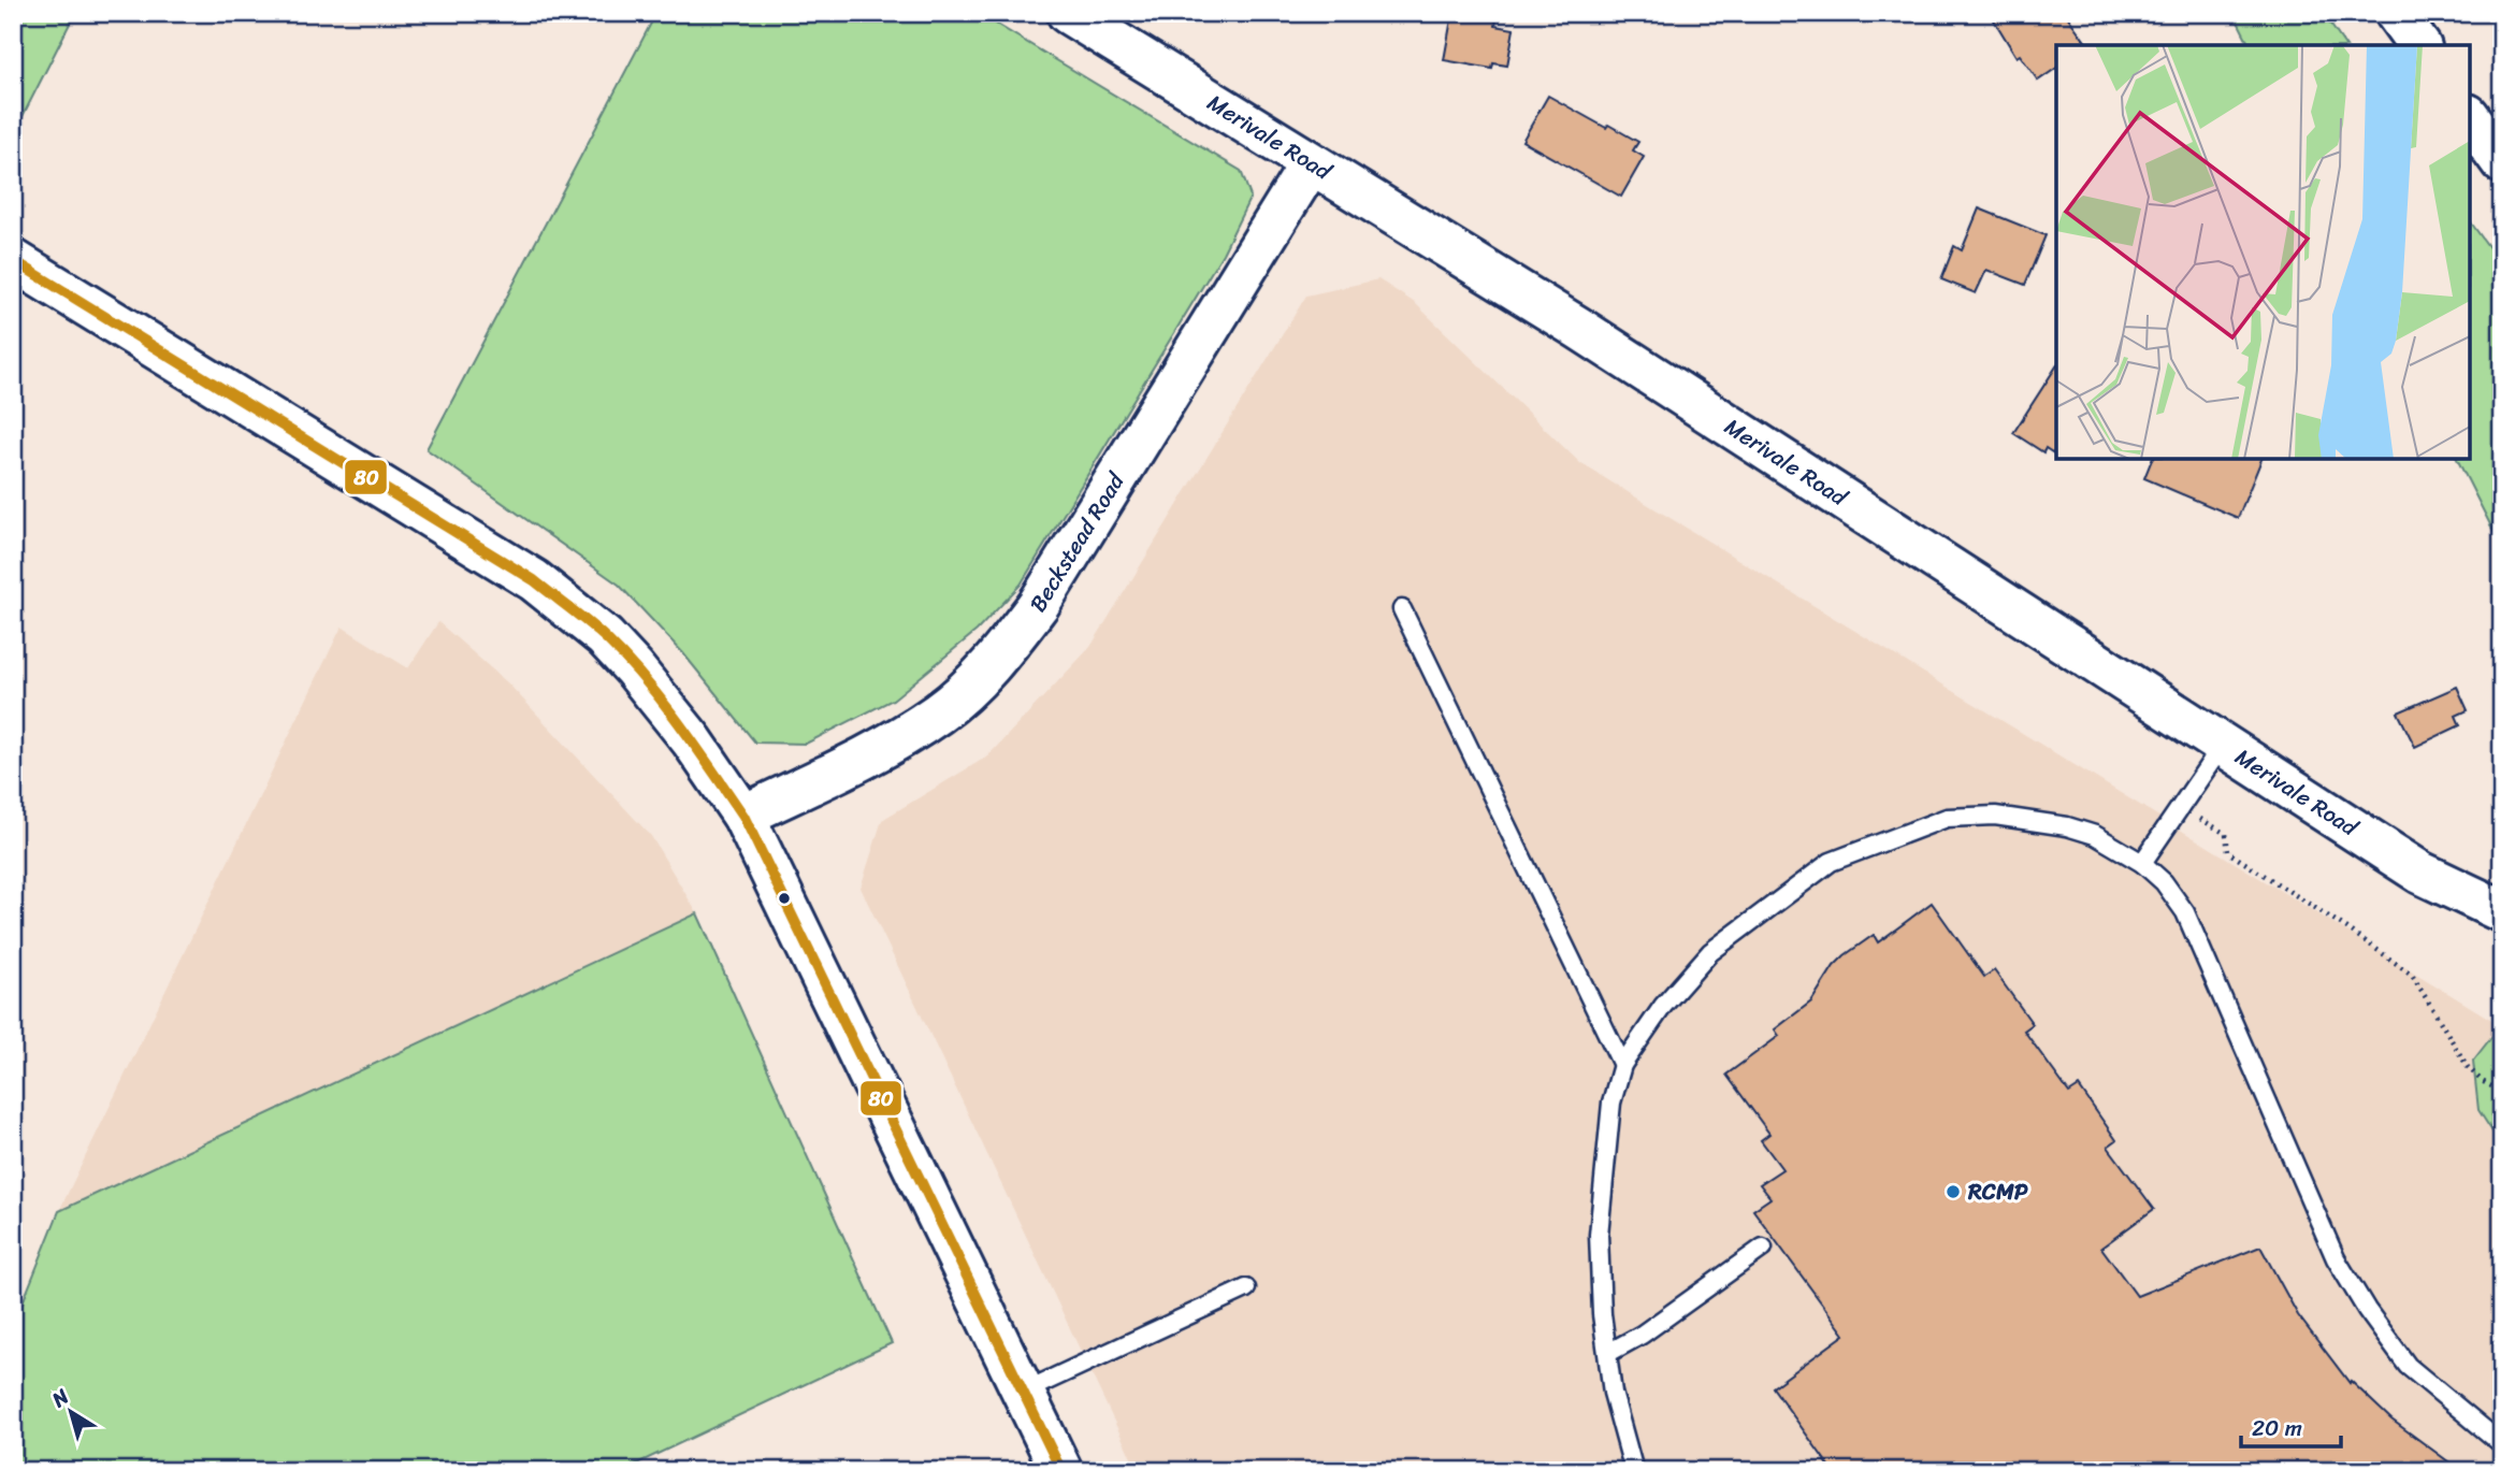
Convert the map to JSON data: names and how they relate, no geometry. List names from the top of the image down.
{
  "streets": {
    "street": ["Merivale Road", "Beckstead Road"]
  },
  "crossings": [
    ["Merivale Road", "Beckstead Road"]
  ],
  "places": ["RCMP"],
  "lines": ["transit line 80"],
  "scale_bar": "20 m",
  "north": "top left"
}
